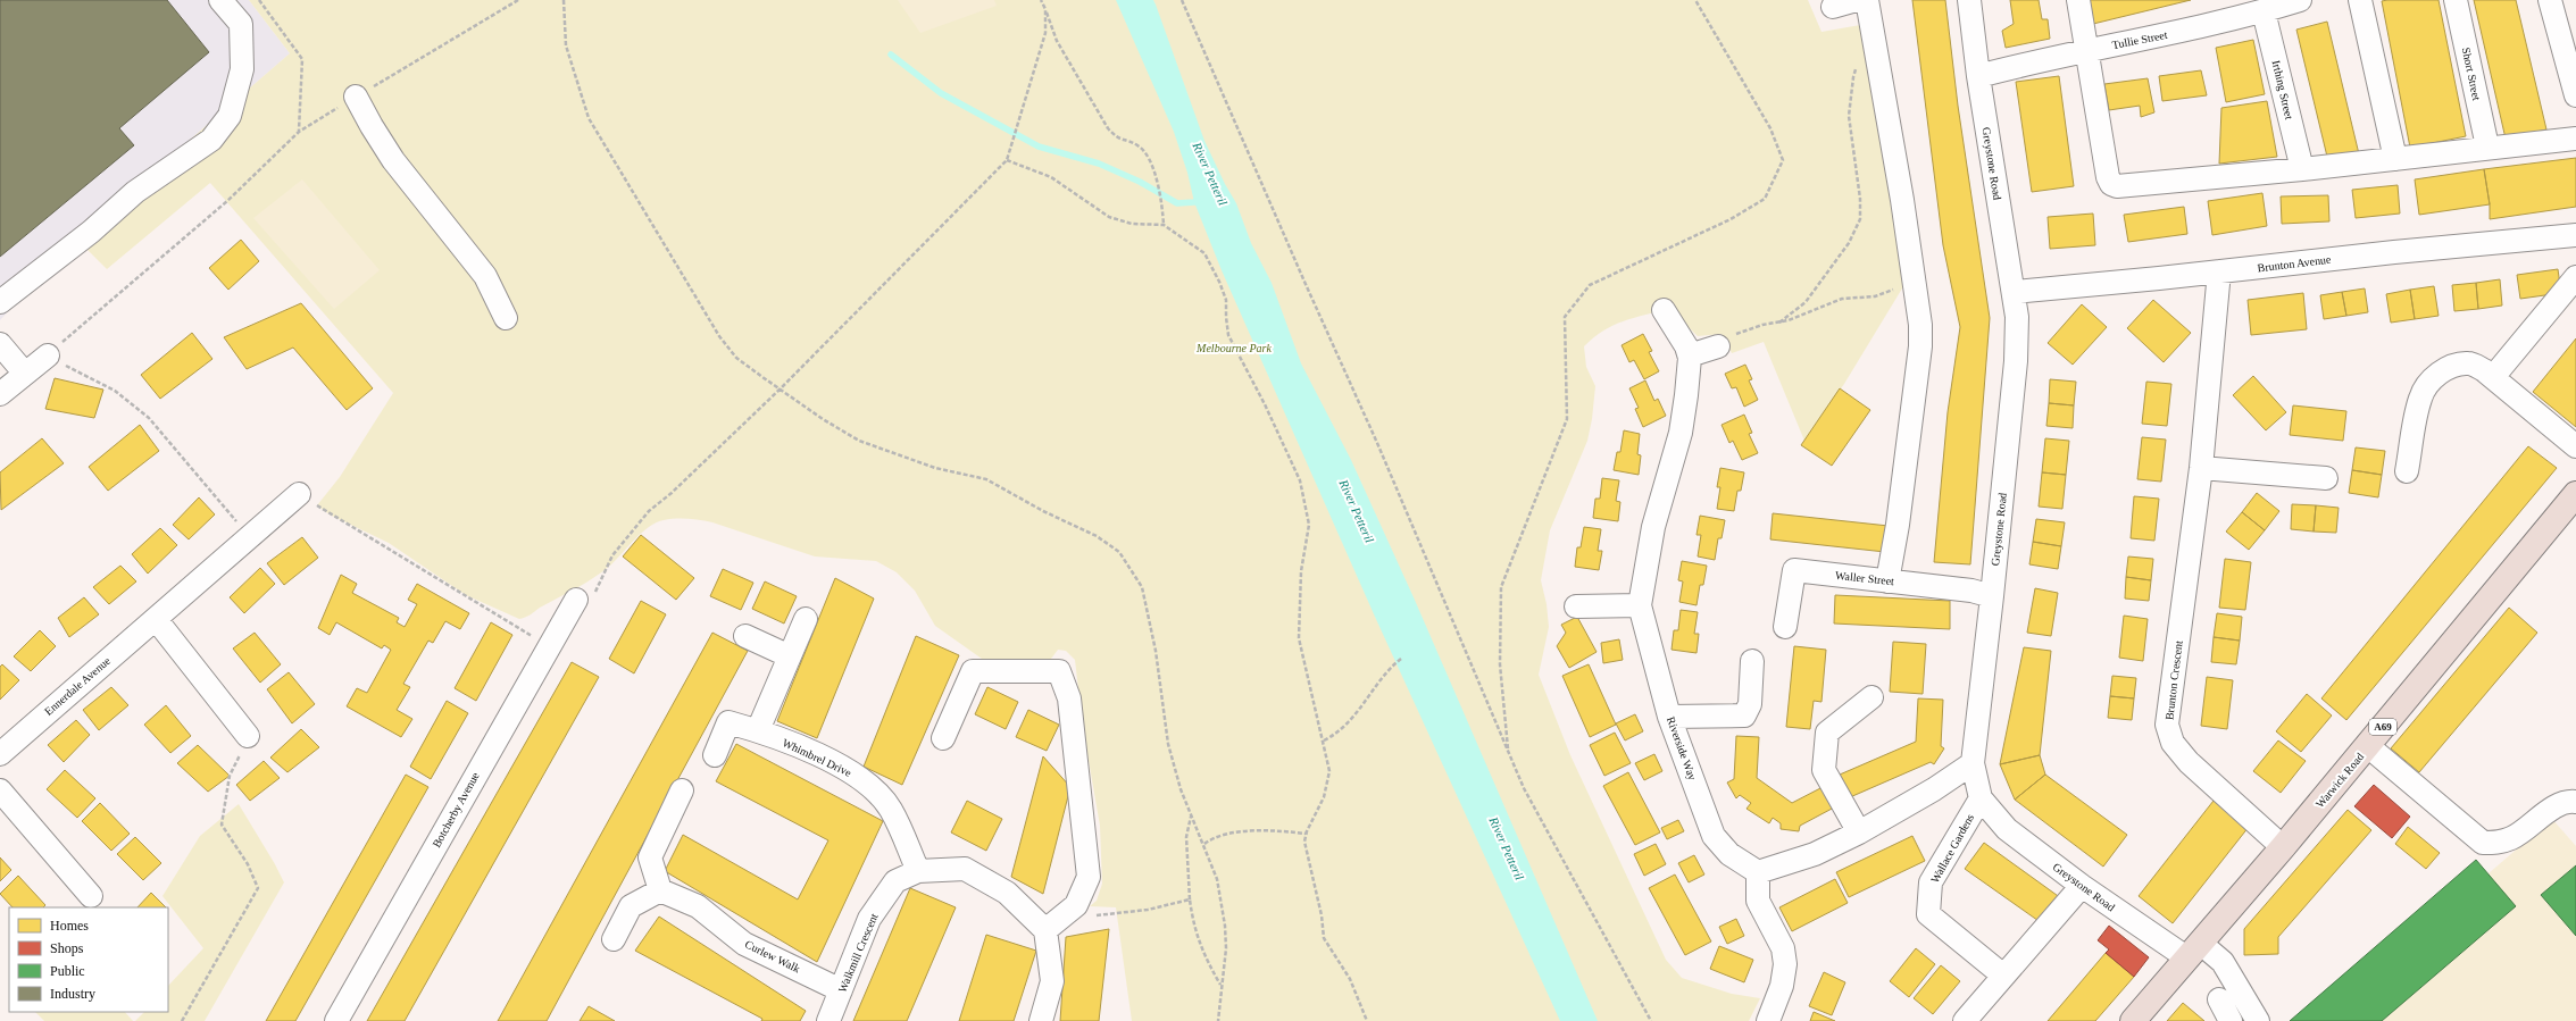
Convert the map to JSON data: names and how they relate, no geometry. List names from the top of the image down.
{
  "streets": {
    "main road": ["A69", "Warwick Road"],
    "street": [
      "Tullie Street",
      "Short Street",
      "Irthing Street",
      "Greystone Road",
      "Brunton Avenue",
      "Waller Street",
      "Brunton Crescent",
      "Ennerdale Avenue",
      "Riverside Way",
      "Whimbrel Drive",
      "Botcherby Avenue",
      "Wallace Gardens",
      "Walkmill Crescent",
      "Curlew Walk"
    ]
  },
  "crossings": [
    ["Tullie Street", "Irthing Street"],
    ["Tullie Street", "Greystone Road"],
    ["Greystone Road", "Brunton Avenue"],
    ["Greystone Road", "Waller Street"],
    ["Greystone Road", "Warwick Road"],
    ["Greystone Road", "Wallace Gardens"],
    ["Brunton Avenue", "Brunton Crescent"],
    ["Brunton Crescent", "Warwick Road"],
    ["Whimbrel Drive", "Walkmill Crescent"],
    ["Walkmill Crescent", "Curlew Walk"]
  ],
  "water": ["River Petteril"],
  "parks": ["Melbourne Park"],
  "legend": [
    "Homes",
    "Shops",
    "Public",
    "Industry"
  ]
}
